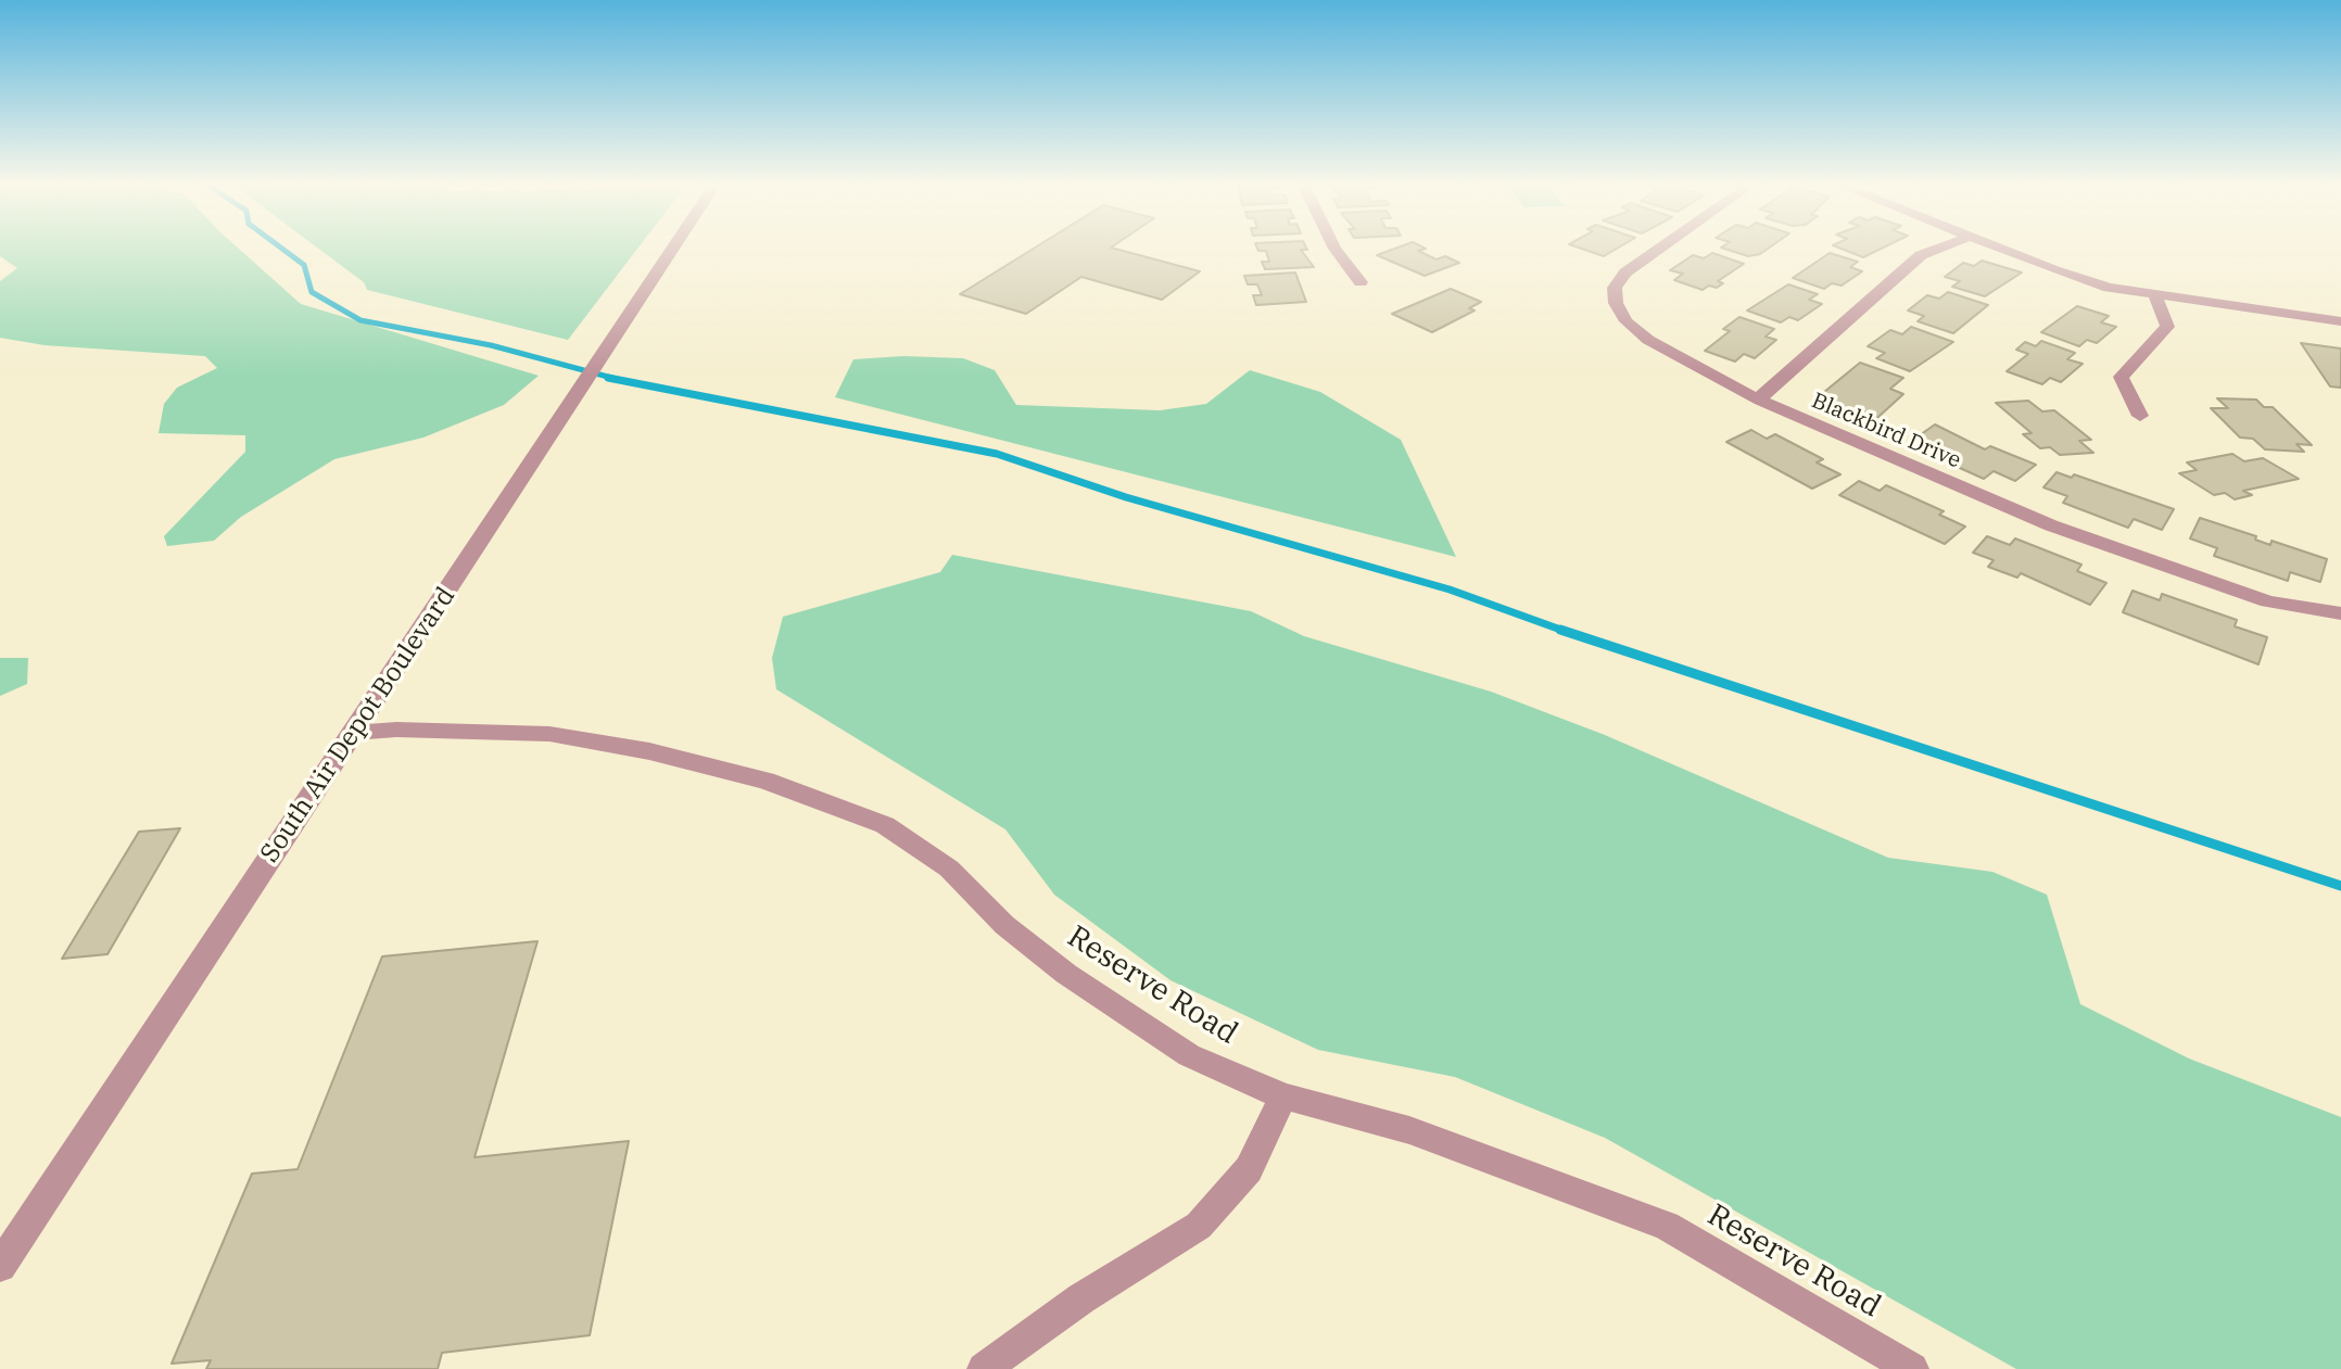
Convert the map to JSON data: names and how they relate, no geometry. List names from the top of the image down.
{
  "streets": {
    "street": ["Blackbird Drive", "South Air Depot Boulevard", "Reserve Road"]
  },
  "crossings": [
    ["South Air Depot Boulevard", "Reserve Road"]
  ]
}
